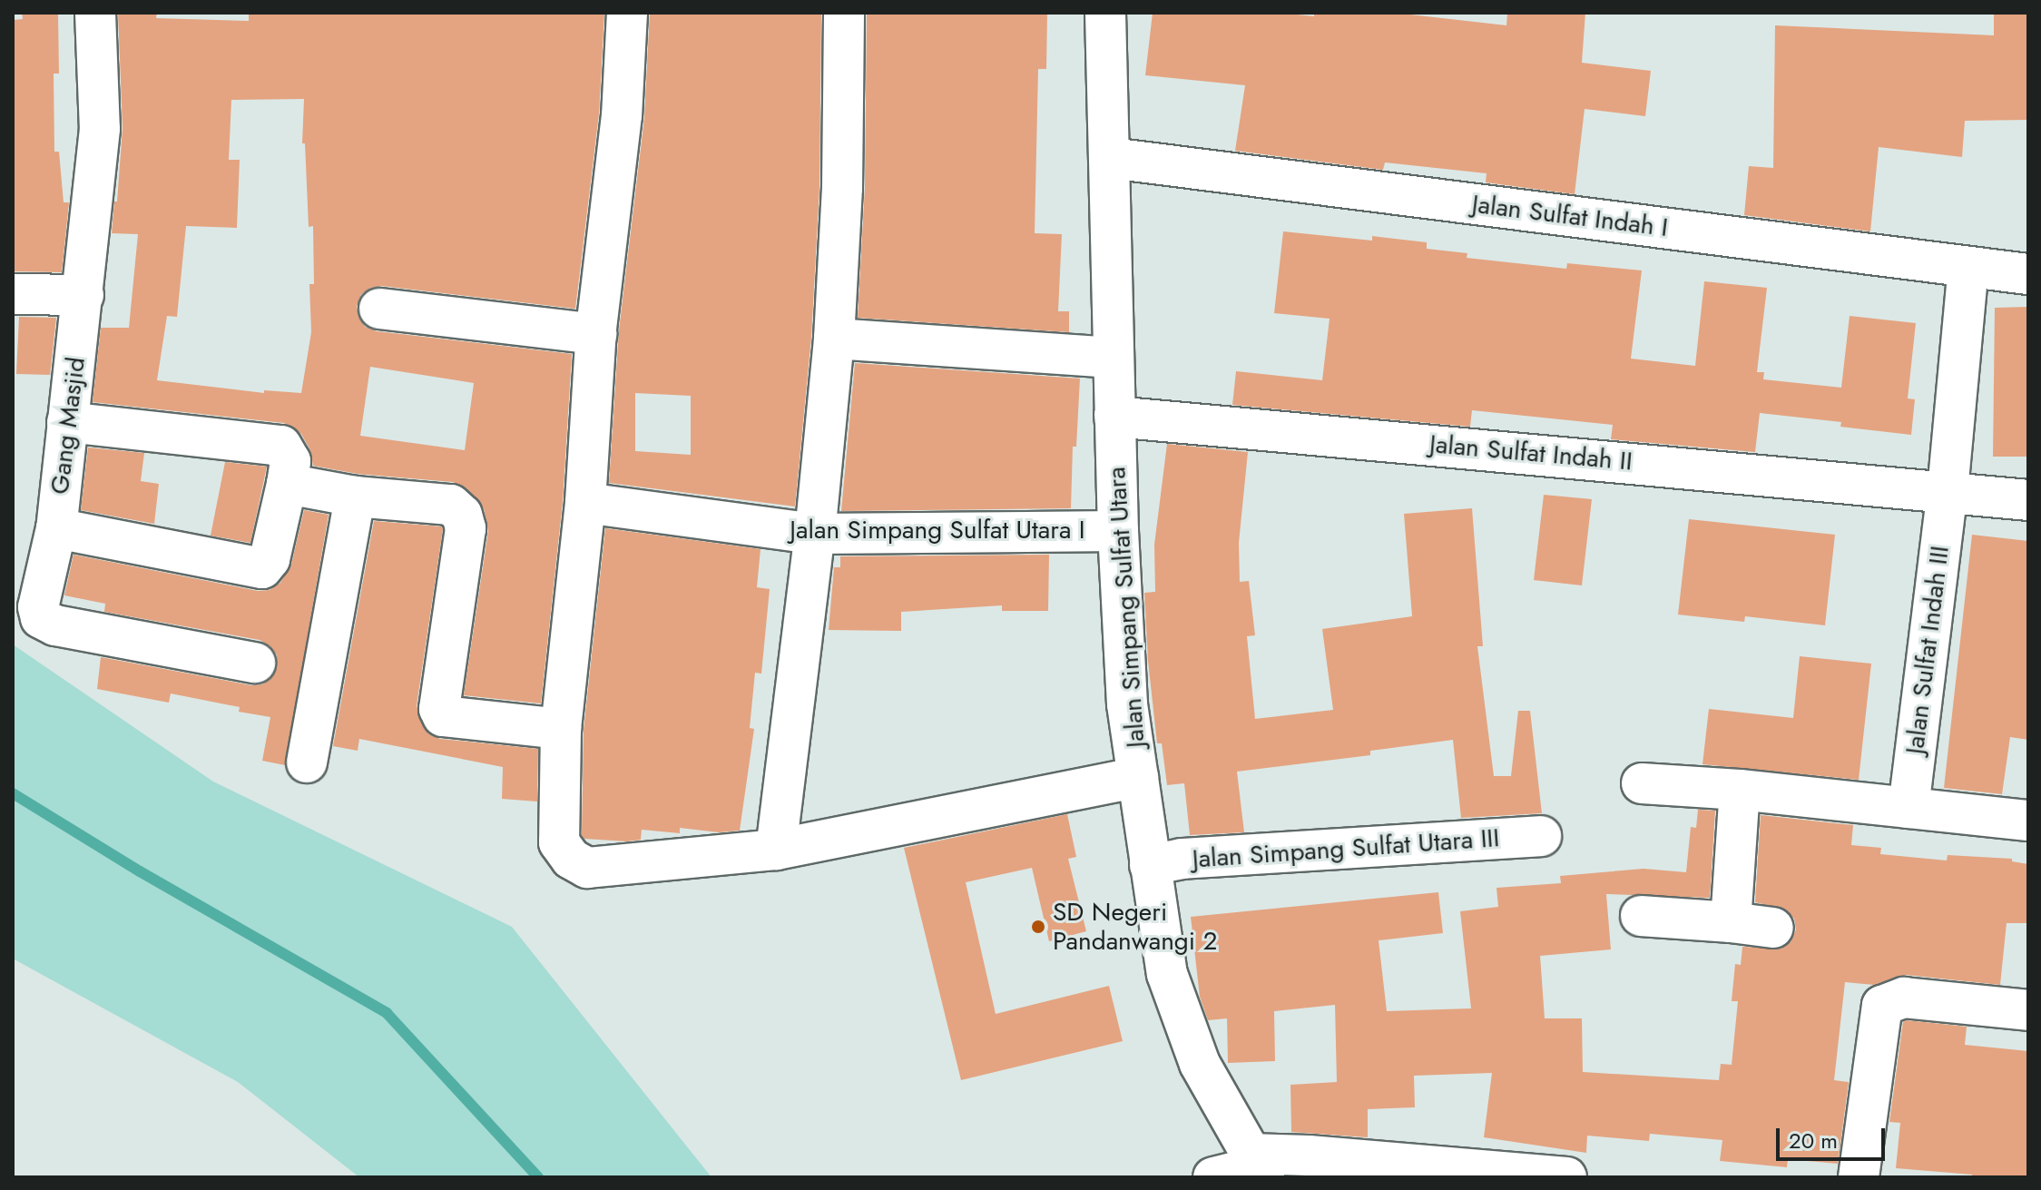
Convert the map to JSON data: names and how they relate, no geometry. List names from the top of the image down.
{
  "streets": {
    "street": [
      "Jalan Sulfat Indah I",
      "Gang Masjid",
      "Jalan Sulfat Indah II",
      "Jalan Simpang Sulfat Utara I",
      "Jalan Simpang Sulfat Utara",
      "Jalan Sulfat Indah III",
      "Jalan Simpang Sulfat Utara III"
    ]
  },
  "crossings": [
    ["Jalan Sulfat Indah I", "Jalan Simpang Sulfat Utara"],
    ["Jalan Sulfat Indah II", "Jalan Simpang Sulfat Utara"],
    ["Jalan Sulfat Indah II", "Jalan Sulfat Indah III"],
    ["Jalan Simpang Sulfat Utara I", "Jalan Simpang Sulfat Utara"],
    ["Jalan Simpang Sulfat Utara", "Jalan Simpang Sulfat Utara III"]
  ],
  "places": ["SD Negeri Pandanwangi 2"],
  "scale_bar": "20 m"
}
